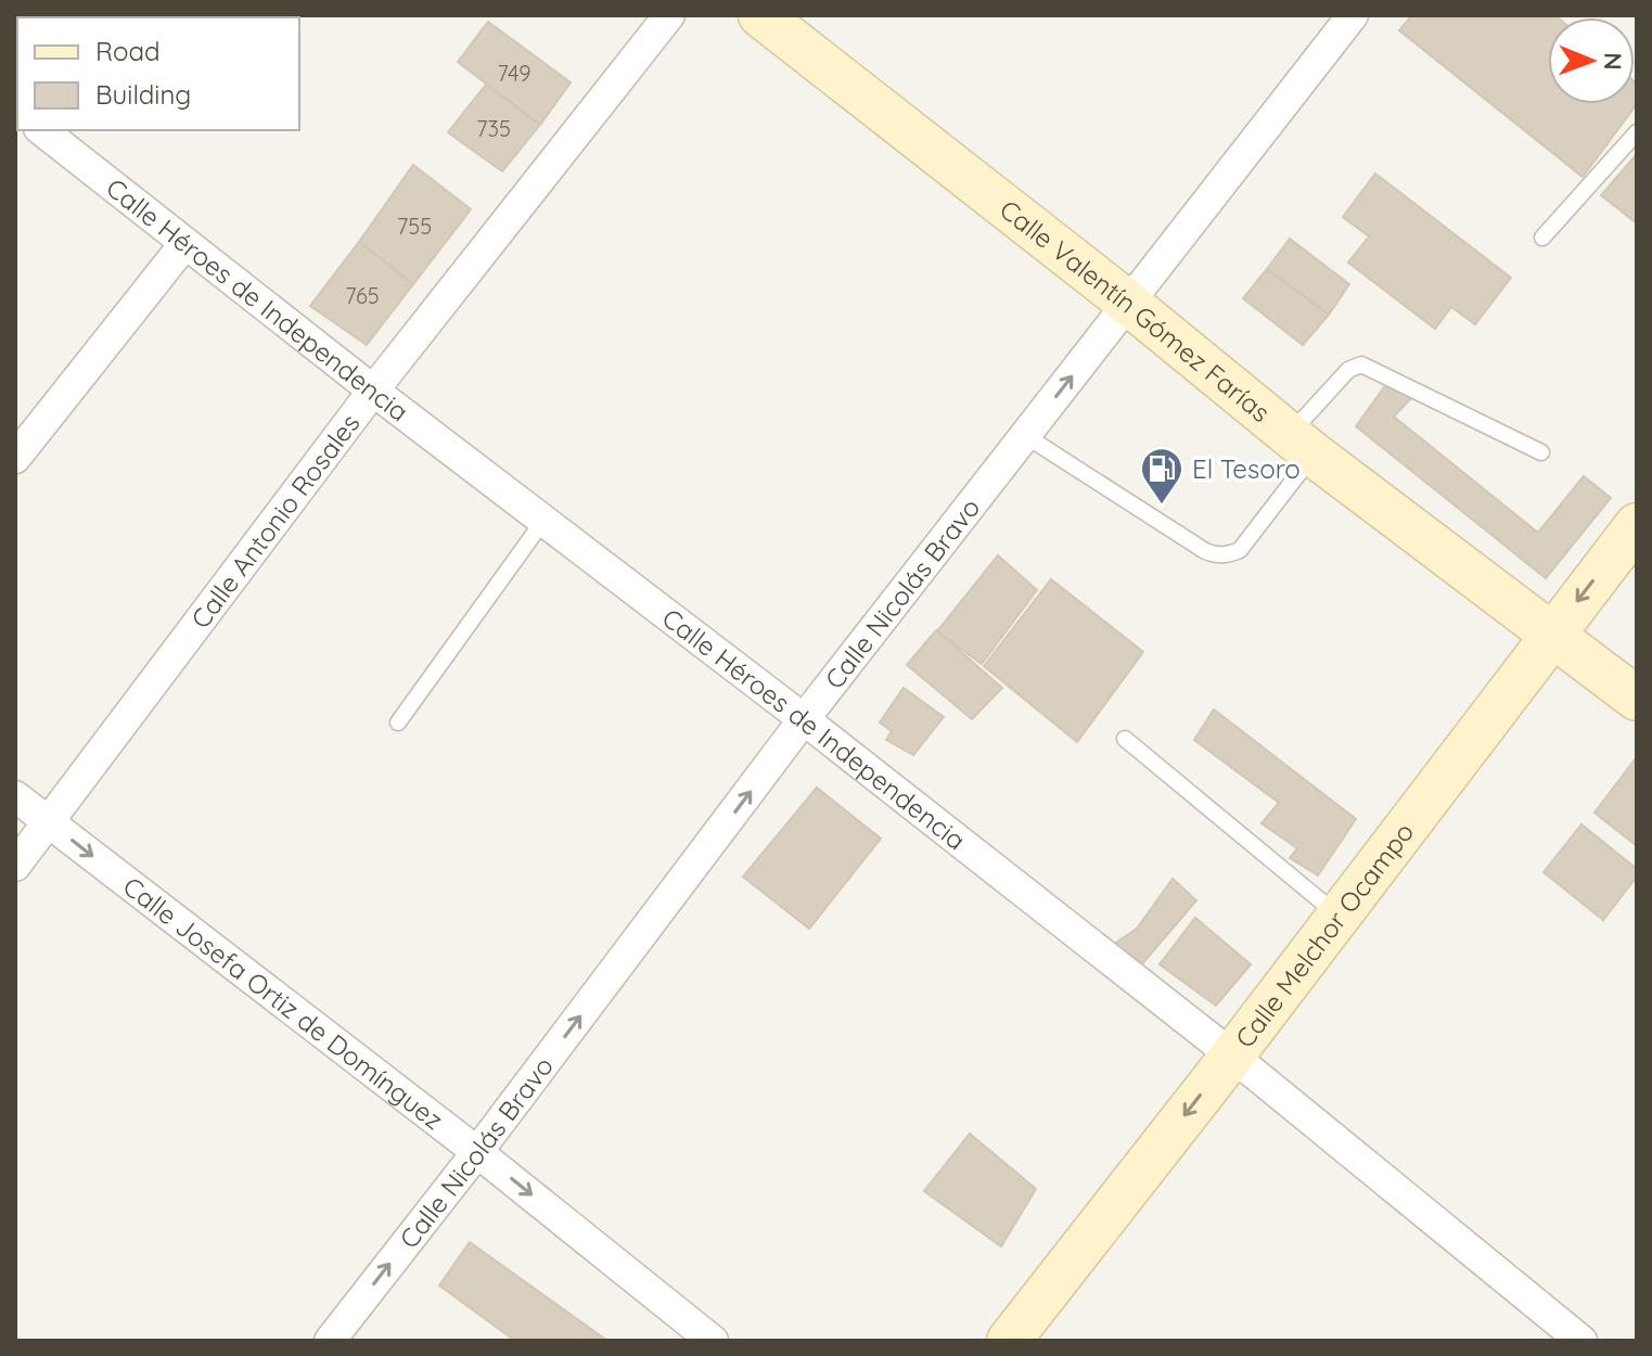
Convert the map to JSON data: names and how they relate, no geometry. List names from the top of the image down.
{
  "streets": {
    "street": [
      "Calle Héroes de Independencia",
      "Calle Valentín Gómez Farías",
      "Calle Antonio Rosales",
      "Calle Nicolás Bravo",
      "Calle Melchor Ocampo",
      "Calle Josefa Ortiz de Domínguez"
    ]
  },
  "crossings": [
    ["Calle Héroes de Independencia", "Calle Antonio Rosales"],
    ["Calle Héroes de Independencia", "Calle Nicolás Bravo"],
    ["Calle Héroes de Independencia", "Calle Melchor Ocampo"],
    ["Calle Valentín Gómez Farías", "Calle Nicolás Bravo"],
    ["Calle Valentín Gómez Farías", "Calle Melchor Ocampo"],
    ["Calle Antonio Rosales", "Calle Josefa Ortiz de Domínguez"],
    ["Calle Nicolás Bravo", "Calle Josefa Ortiz de Domínguez"]
  ],
  "one_way": ["Calle Nicolás Bravo", "Calle Melchor Ocampo", "Calle Josefa Ortiz de Domínguez"],
  "places": {
    "fuel station": ["El Tesoro"]
  },
  "house_numbers": [
    "749",
    "735",
    "755",
    "765"
  ],
  "legend": ["Road", "Building"],
  "north": "right"
}
